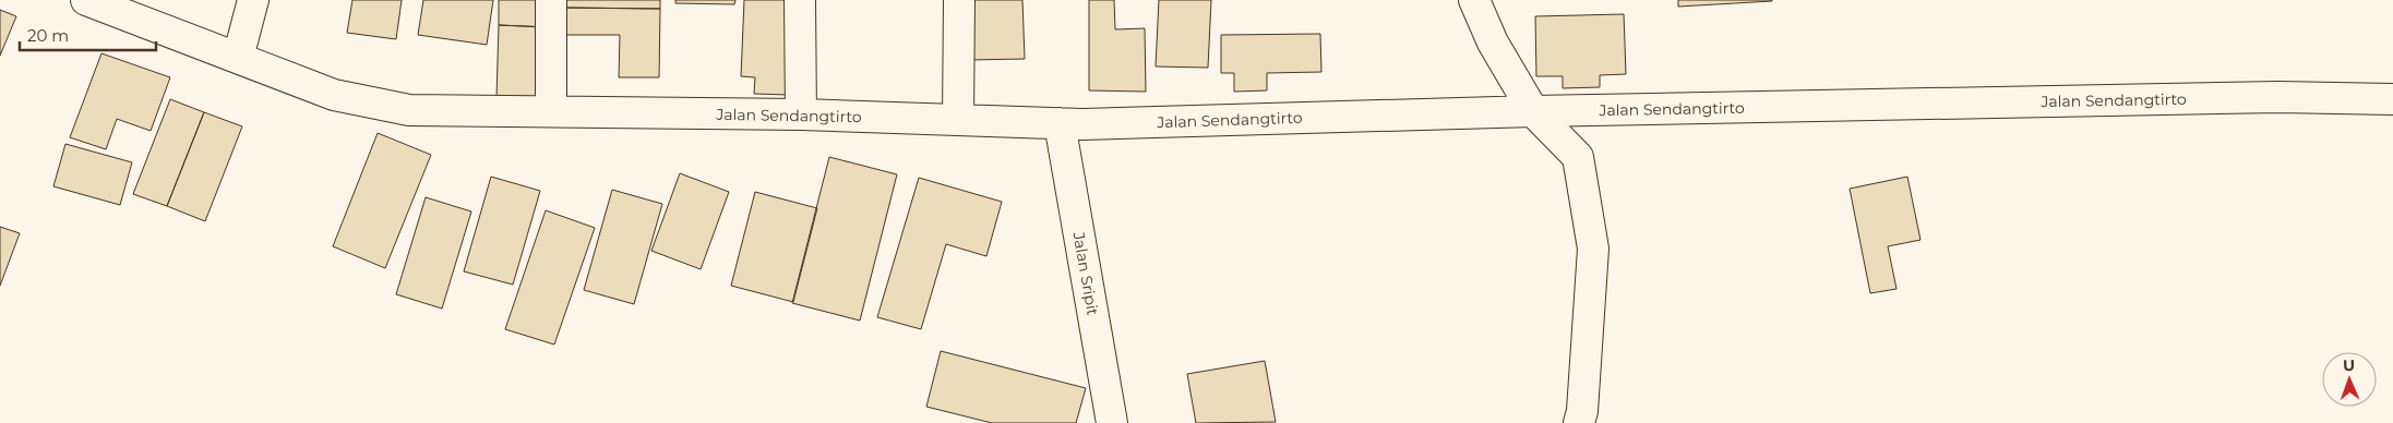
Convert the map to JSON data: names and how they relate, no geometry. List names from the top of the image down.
{
  "streets": {
    "street": ["Jalan Sendangtirto", "Jalan Sripit"]
  },
  "crossings": [
    ["Jalan Sendangtirto", "Jalan Sripit"]
  ],
  "scale_bar": "20 m",
  "north": "top"
}
